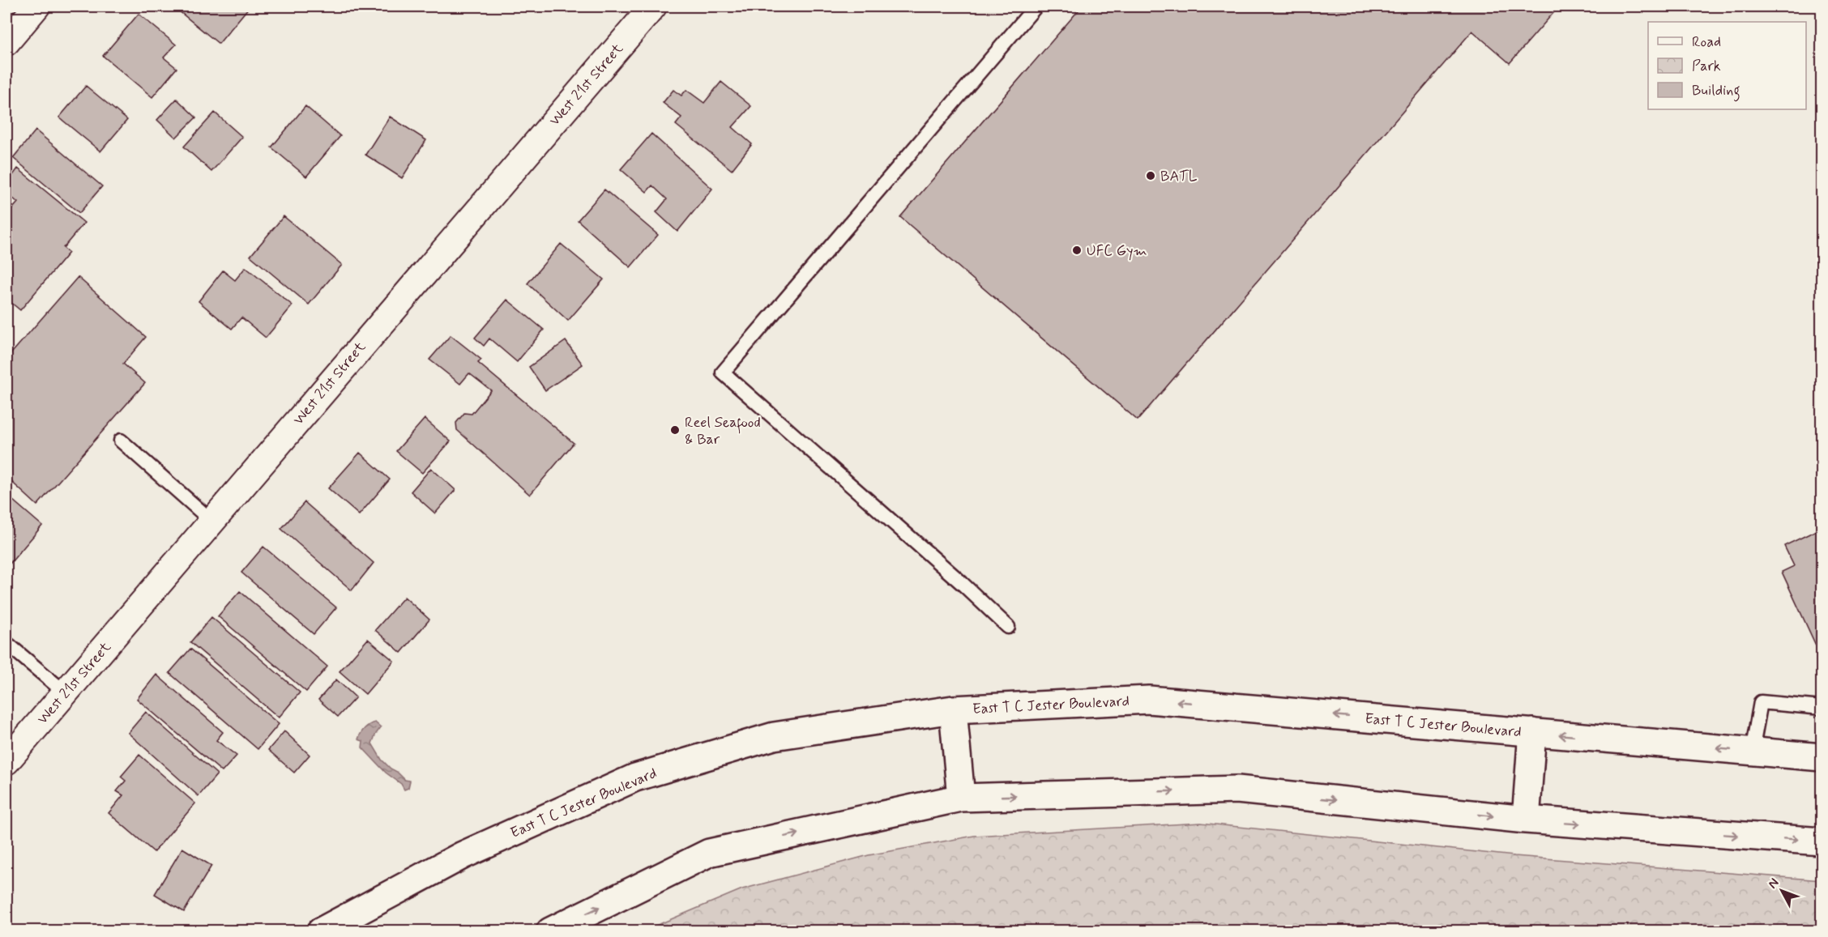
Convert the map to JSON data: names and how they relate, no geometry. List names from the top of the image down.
{
  "streets": {
    "street": ["West 21st Street", "East T C Jester Boulevard"]
  },
  "places": ["BATL", "UFC Gym", "Reel Seafood & Bar"],
  "legend": ["Road", "Park", "Building"],
  "north": "top left"
}
